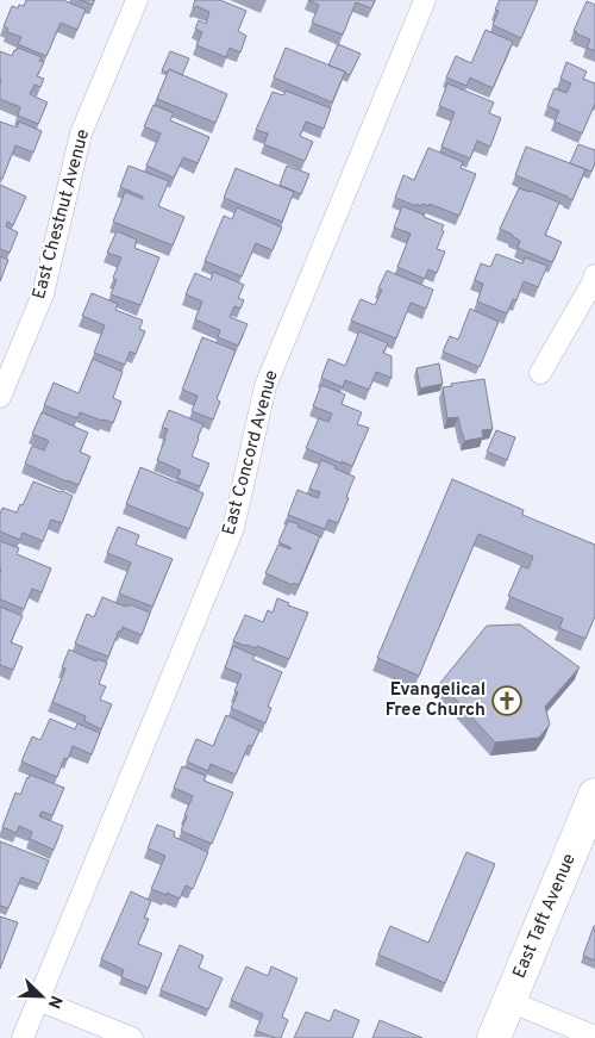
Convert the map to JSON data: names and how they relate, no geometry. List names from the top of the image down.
{
  "streets": {
    "main road": ["East Taft Avenue"],
    "street": ["East Chestnut Avenue", "East Concord Avenue"]
  },
  "places": {
    "church": ["Evangelical Free Church"]
  },
  "north": "bottom right"
}
